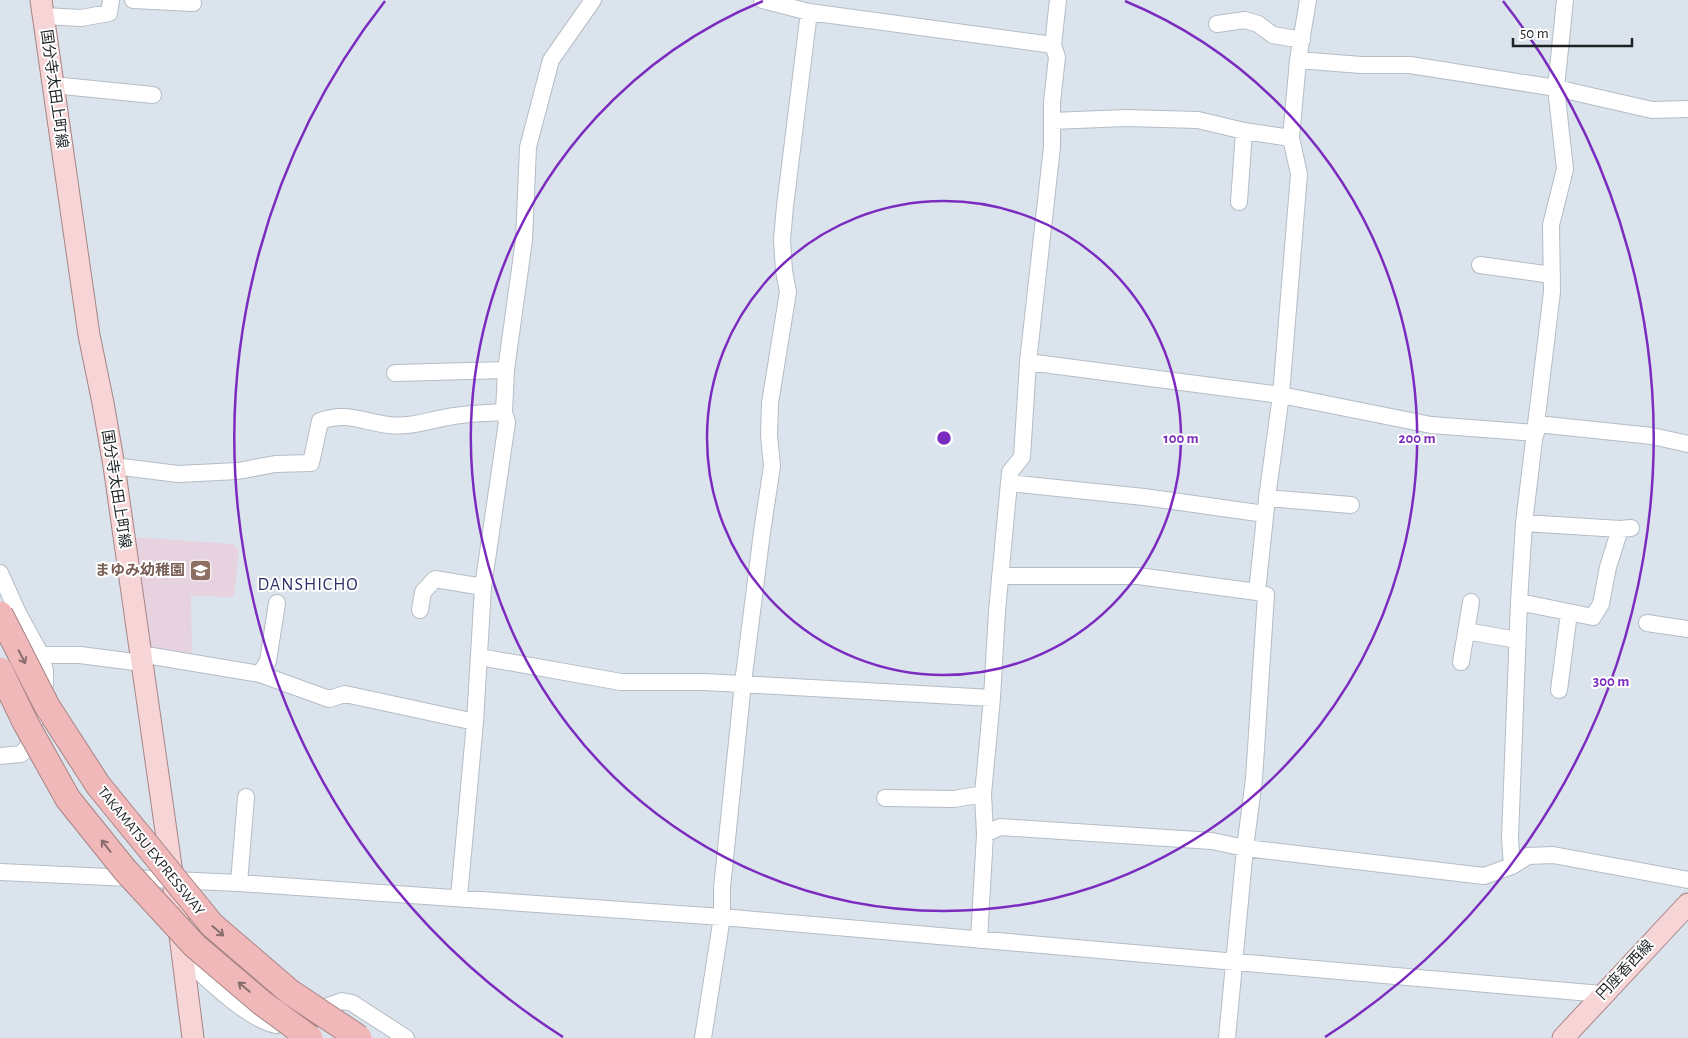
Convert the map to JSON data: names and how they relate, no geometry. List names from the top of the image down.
{
  "streets": {
    "highway": ["TAKAMATSU EXPRESSWAY"],
    "main road": ["国分寺太田上町線", "円座香西線"]
  },
  "districts": ["DANSHICHO"],
  "places": {
    "school or university": ["まゆみ幼稚園"]
  },
  "scale_bar": "50 m",
  "rings": ["100 m", "200 m", "300 m"]
}
